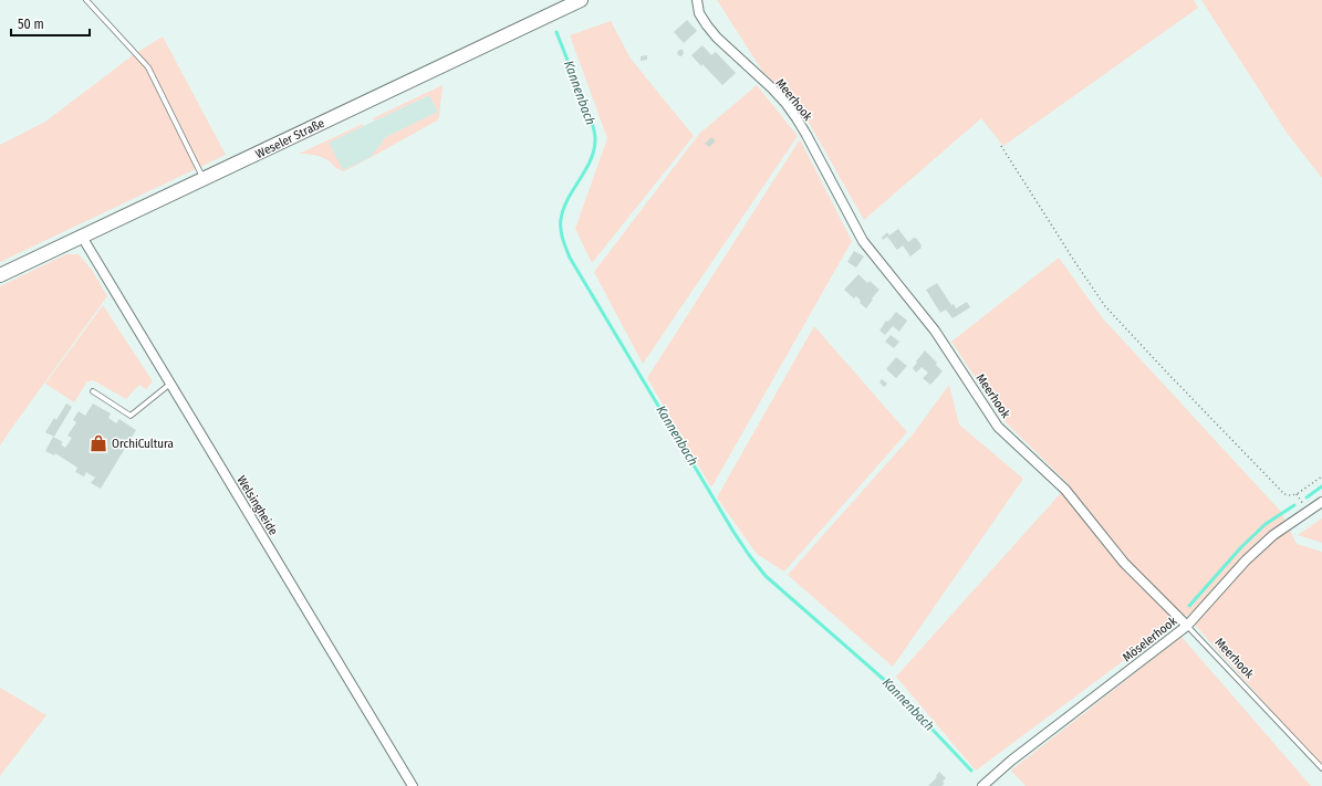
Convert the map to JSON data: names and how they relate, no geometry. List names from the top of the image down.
{
  "streets": {
    "main road": ["Weseler Straße"],
    "street": ["Meerhook", "Welsingheide", "Möselerhook"]
  },
  "crossings": [
    ["Meerhook", "Möselerhook"],
    ["Weseler Straße", "Welsingheide"]
  ],
  "water": ["Kannenbach"],
  "places": {
    "shop": ["OrchiCultura"]
  },
  "scale_bar": "50 m"
}
